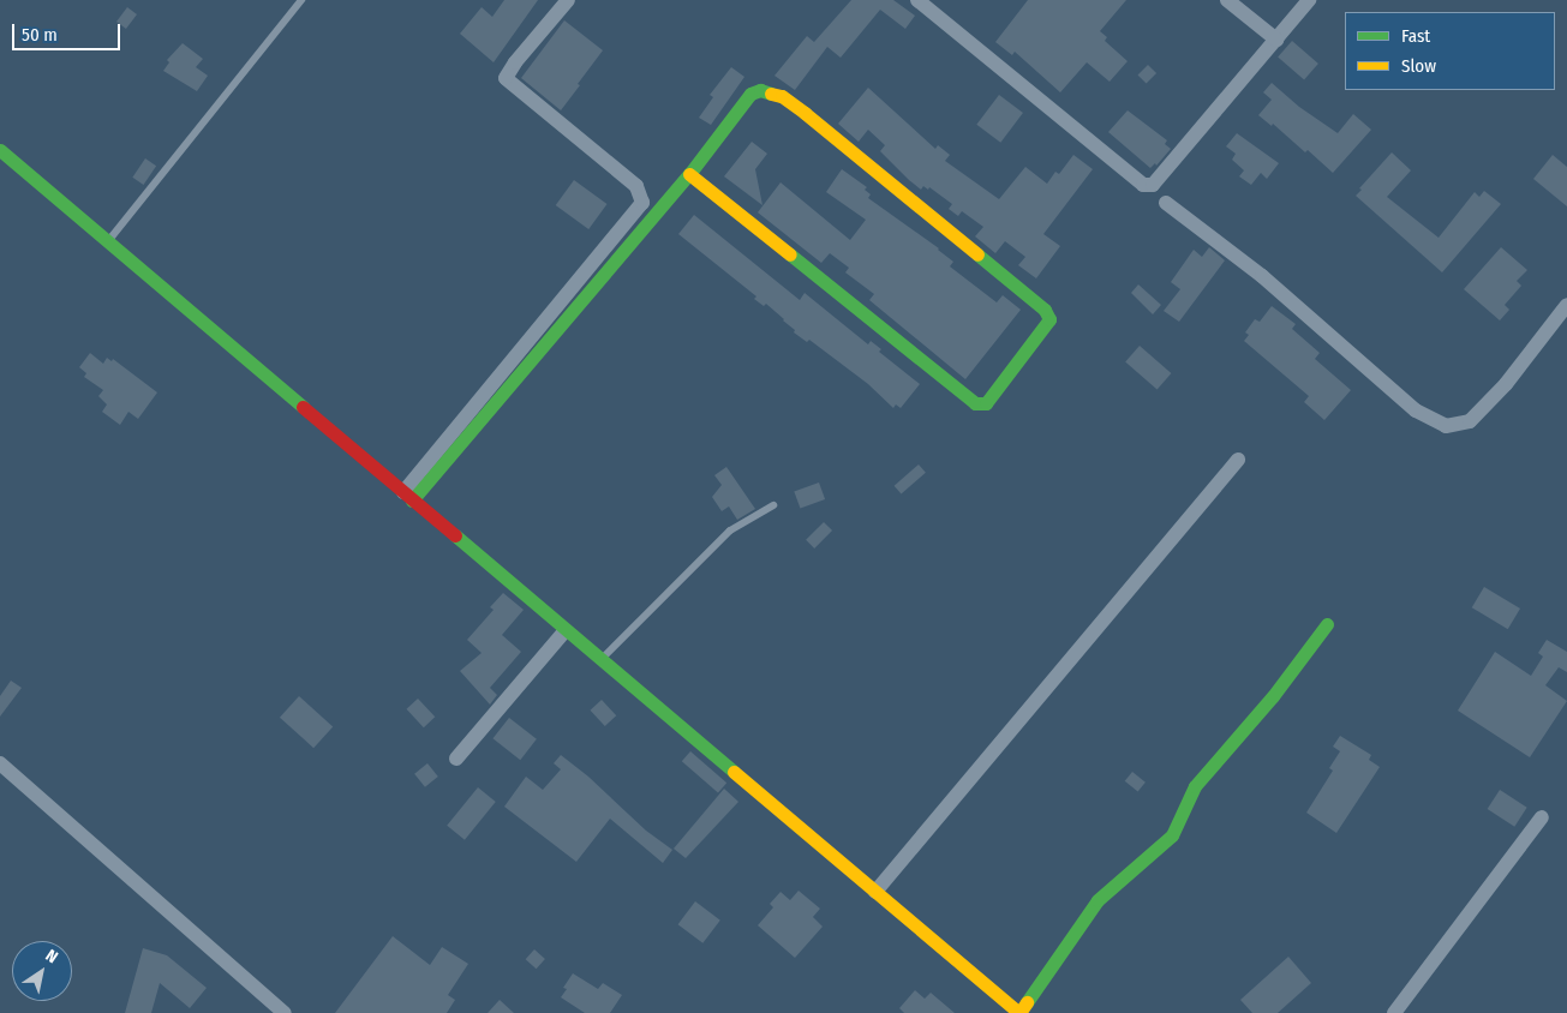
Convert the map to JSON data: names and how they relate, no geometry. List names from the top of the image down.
{
  "legend": ["Fast", "Slow"],
  "scale_bar": "50 m",
  "north": "top right"
}
